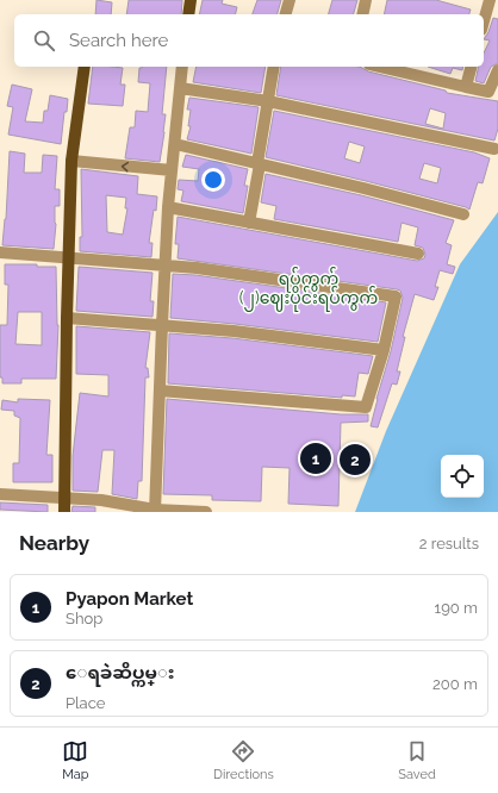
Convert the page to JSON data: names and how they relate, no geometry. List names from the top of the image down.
{
  "districts": ["ရပ်ကွက် (၂)ဈေးပိုင်းရပ်ကွက်"],
  "page": {
    "search": "Search here",
    "pins": ["1", "2"],
    "heading": ["Nearby", "2 results"],
    "list": [
      {
        "mark": "1",
        "name": "Pyapon Market",
        "note": "Shop",
        "value": "190 m"
      },
      {
        "mark": "2",
        "name": "ေရခဲဆိပ္ကမ္း",
        "note": "Place",
        "value": "200 m"
      }
    ],
    "nav": ["Map", "Directions", "Saved"]
  }
}
